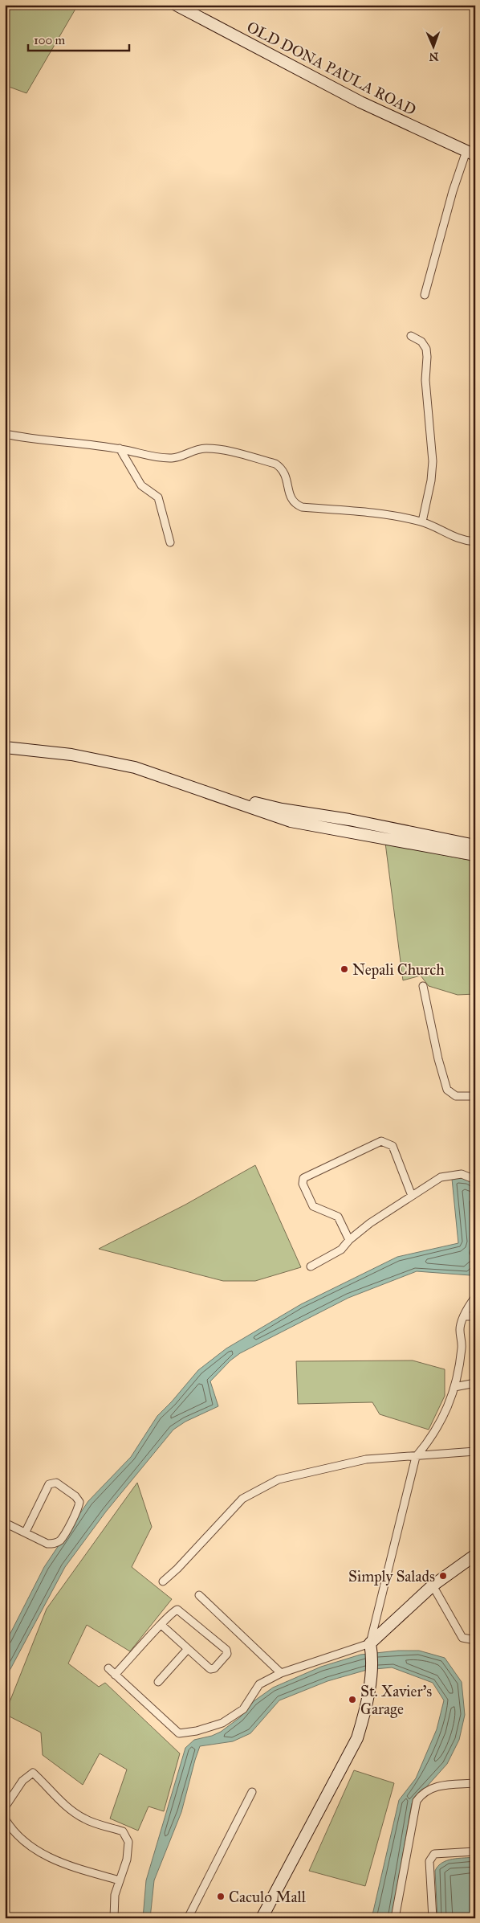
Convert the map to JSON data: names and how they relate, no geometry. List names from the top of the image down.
{
  "streets": {
    "street": ["OLD DONA PAULA ROAD"]
  },
  "places": [
    "Nepali Church",
    "Simply Salads",
    "St. Xavier's Garage",
    "Caculo Mall"
  ],
  "scale_bar": "100 m",
  "north": "bottom"
}
